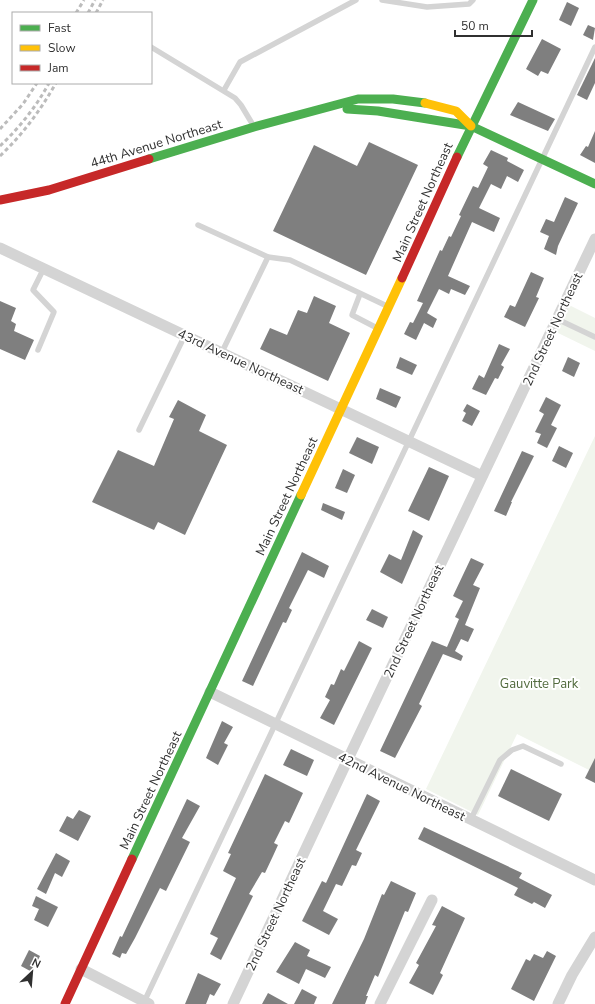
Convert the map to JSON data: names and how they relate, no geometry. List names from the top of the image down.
{
  "streets": {
    "street": [
      "44th Avenue Northeast",
      "Main Street Northeast",
      "2nd Street Northeast",
      "43rd Avenue Northeast",
      "42nd Avenue Northeast"
    ]
  },
  "crossings": [
    ["44th Avenue Northeast", "Main Street Northeast"],
    ["Main Street Northeast", "43rd Avenue Northeast"],
    ["Main Street Northeast", "42nd Avenue Northeast"],
    ["2nd Street Northeast", "43rd Avenue Northeast"],
    ["2nd Street Northeast", "42nd Avenue Northeast"]
  ],
  "parks": ["Gauvitte Park"],
  "legend": ["Fast", "Slow", "Jam"],
  "scale_bar": "50 m",
  "north": "top right"
}
